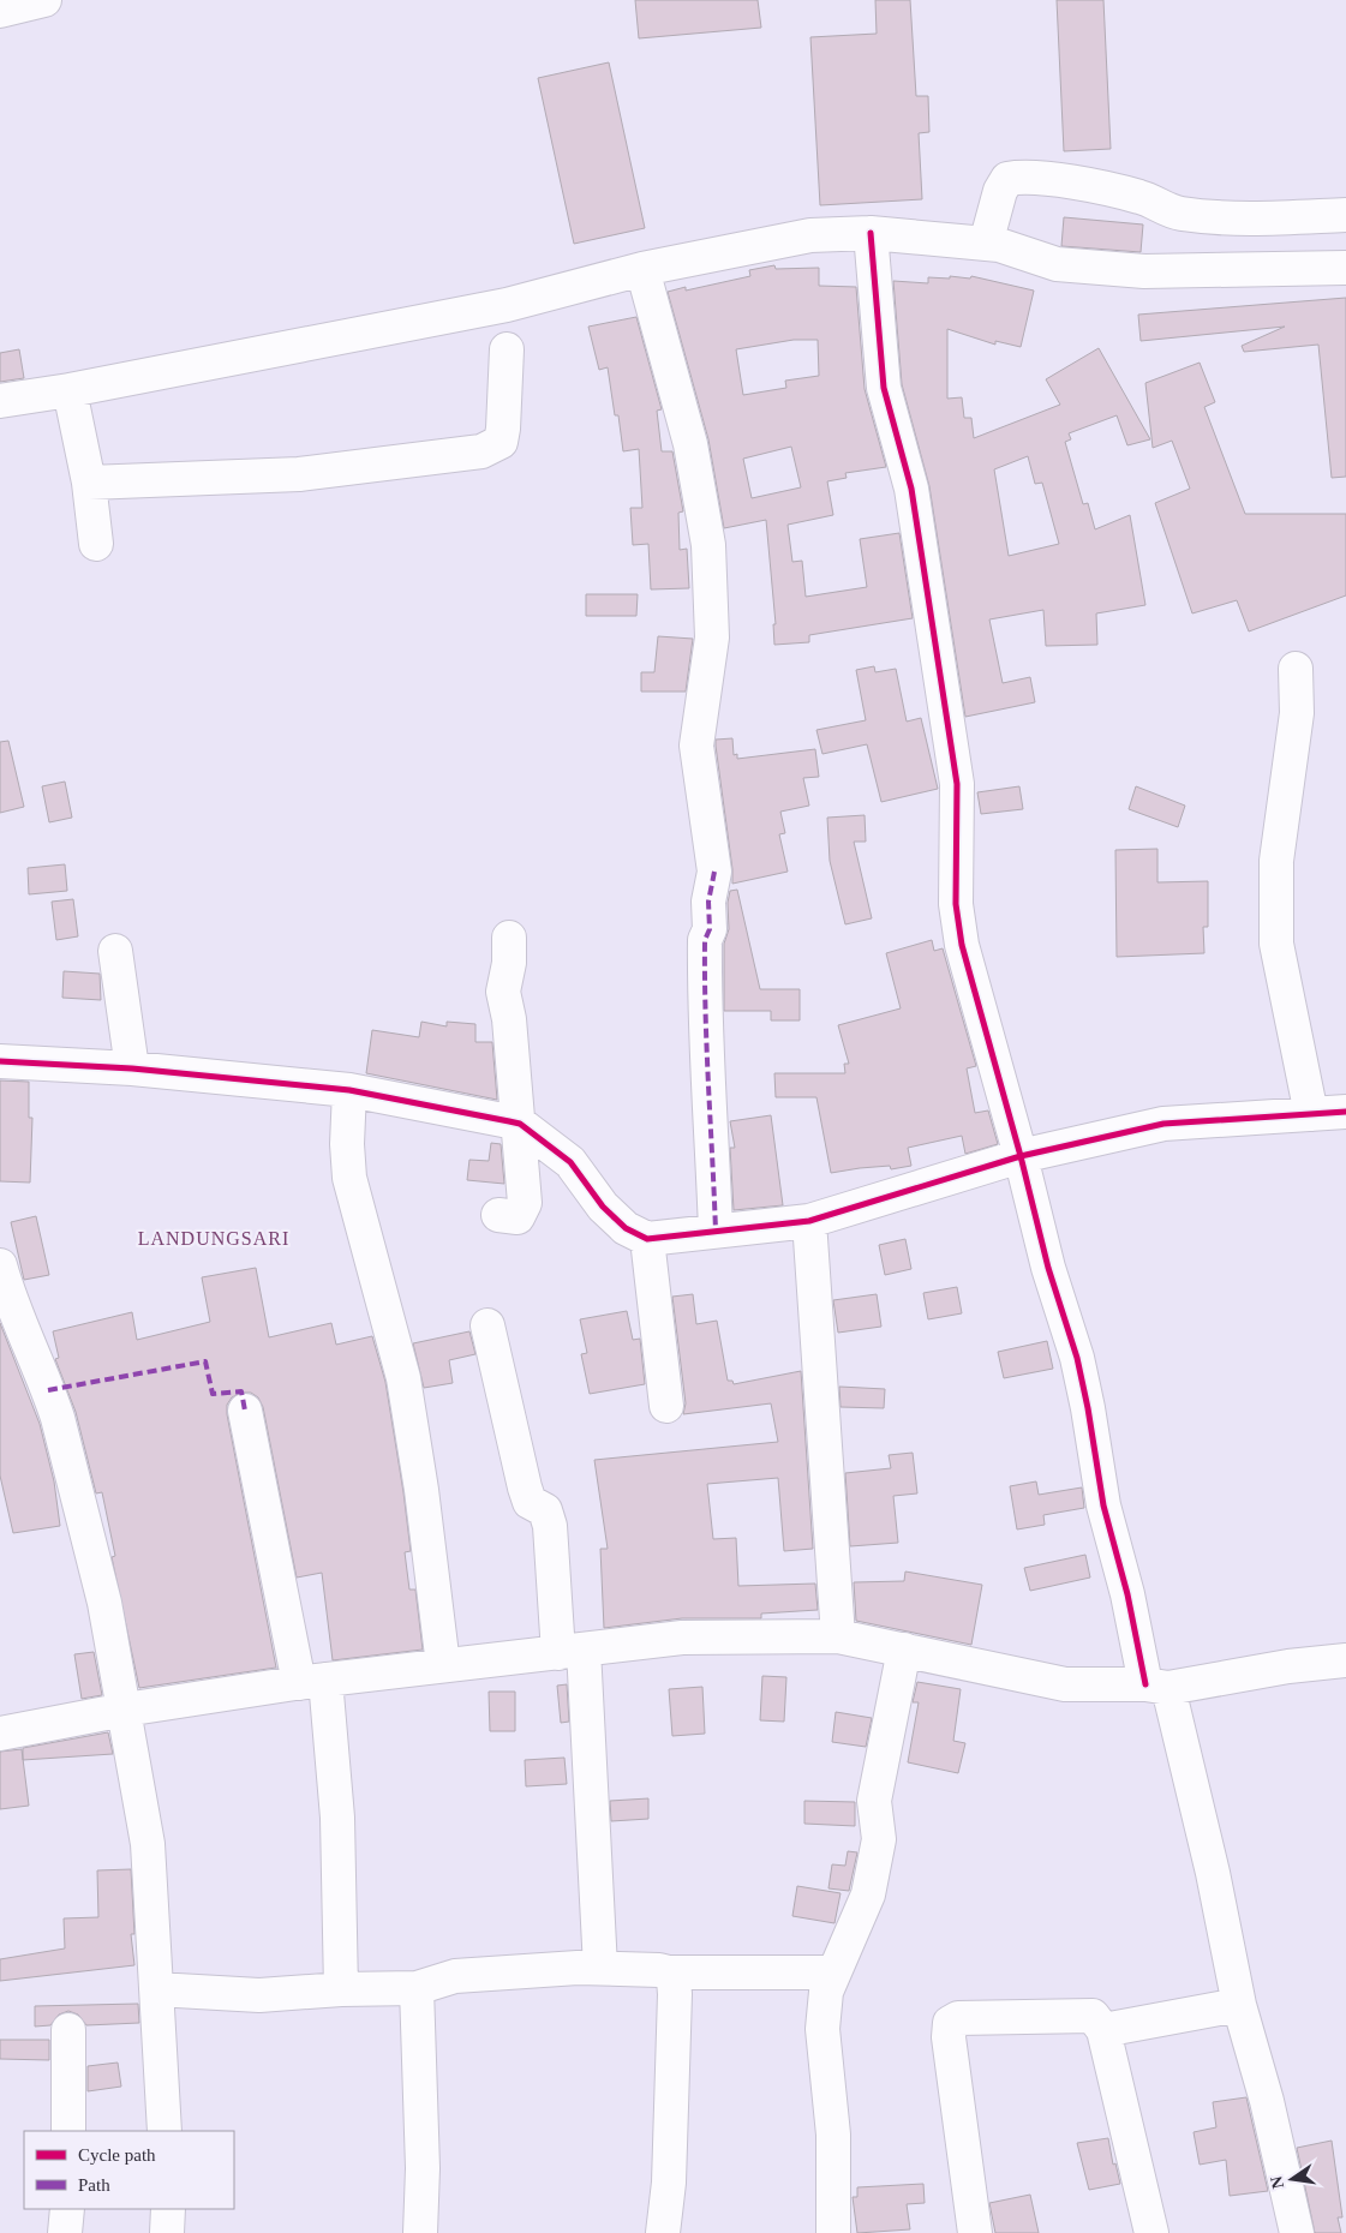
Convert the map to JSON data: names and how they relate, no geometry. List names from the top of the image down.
{
  "districts": ["LANDUNGSARI"],
  "legend": ["Cycle path", "Path"],
  "north": "left"
}
